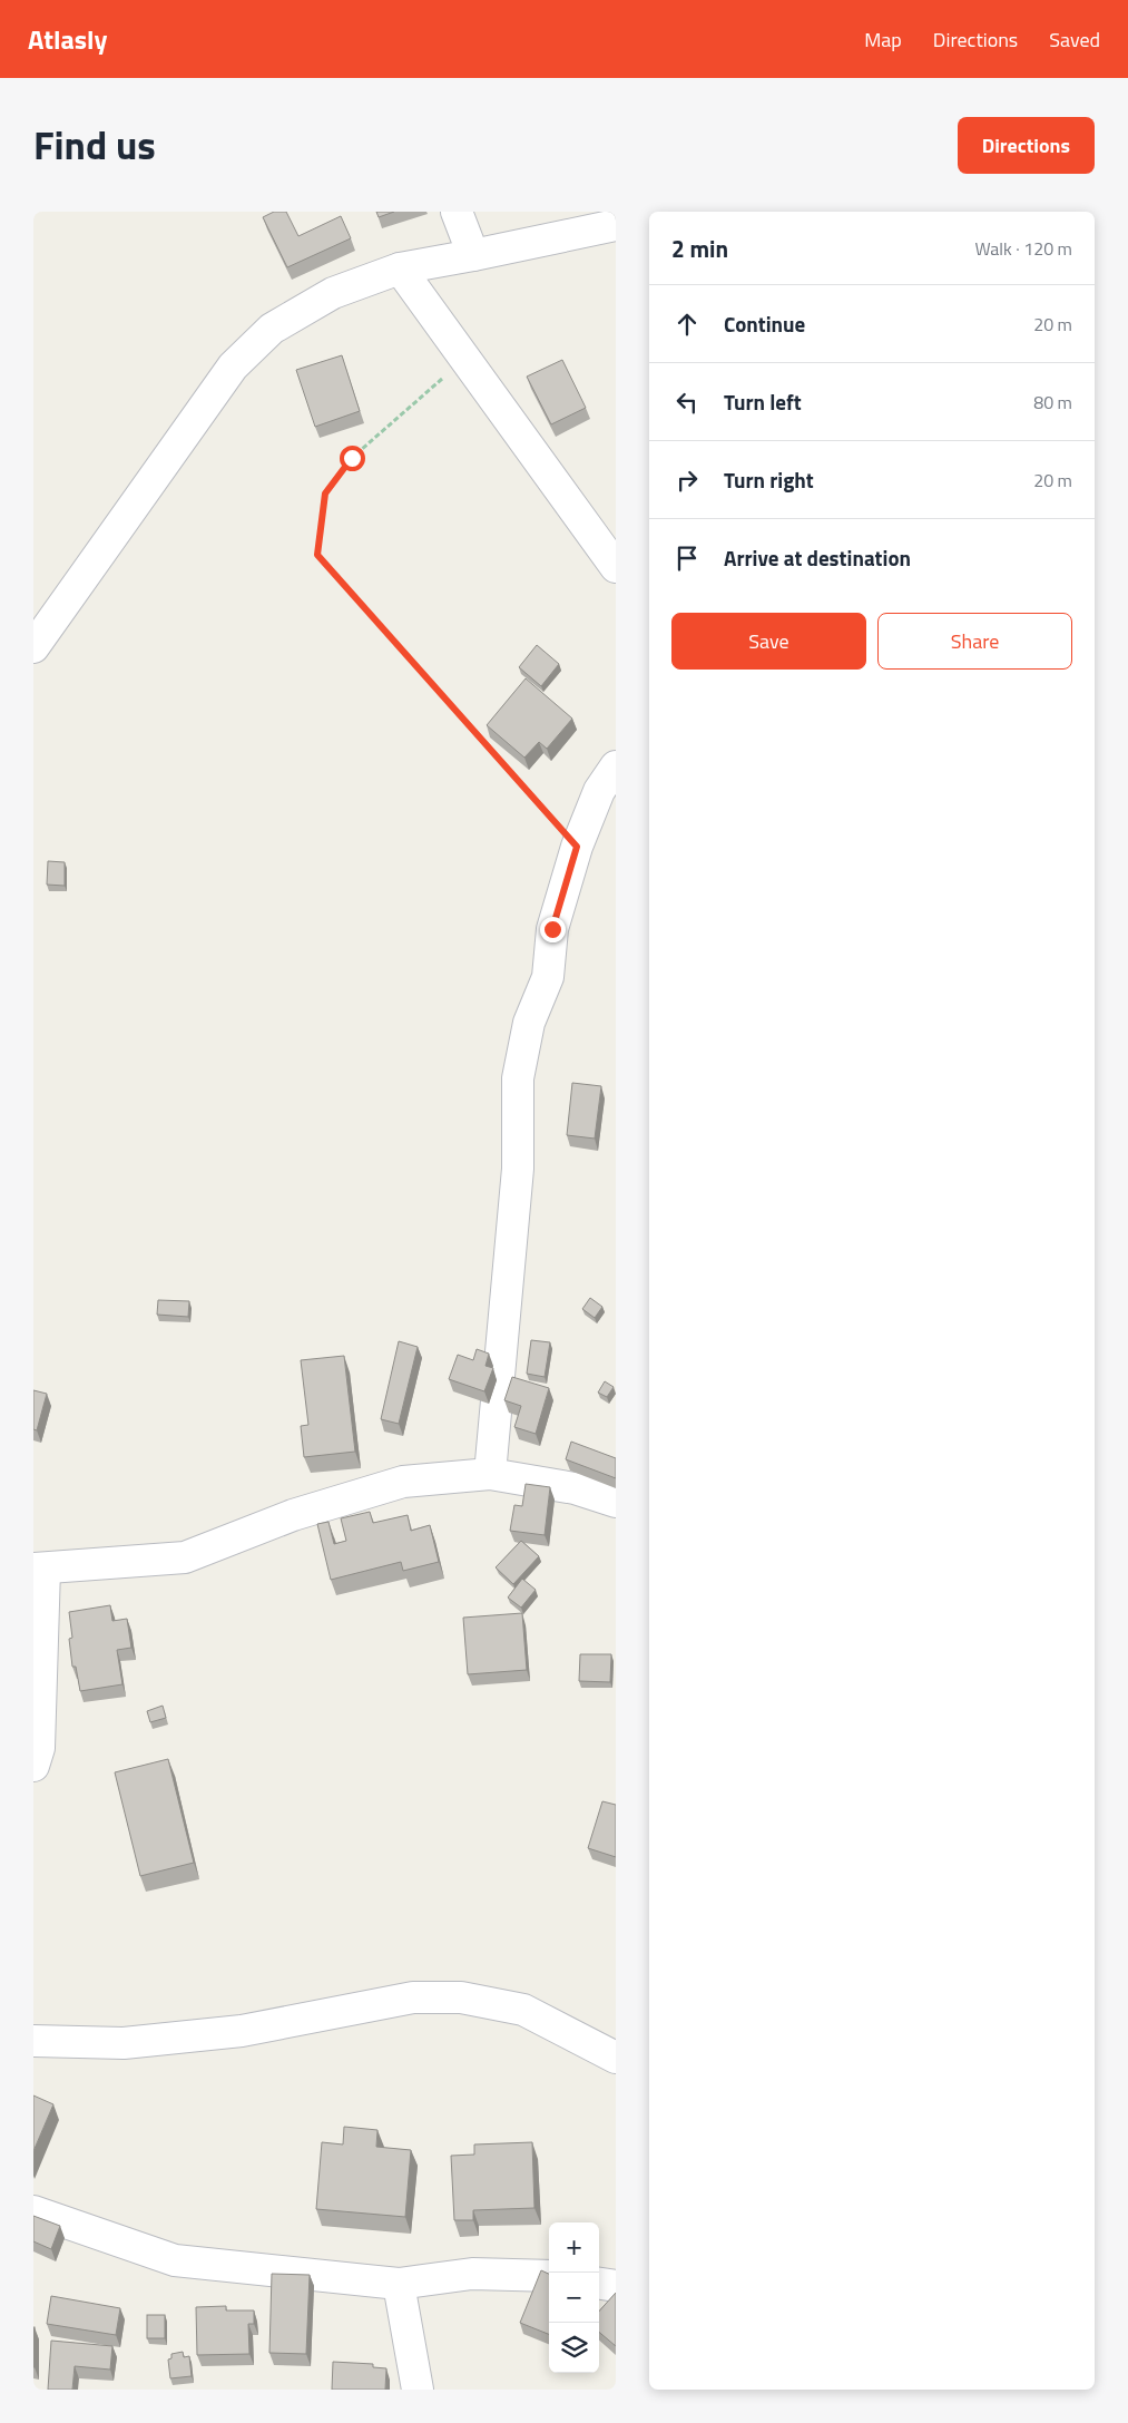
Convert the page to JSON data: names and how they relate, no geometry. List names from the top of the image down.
{
  "page": {
    "header": "Atlasly",
    "nav": ["Map", "Directions", "Saved"],
    "title": "Find us",
    "buttons": [
      "Directions",
      ["Save", "Share"]
    ],
    "heading": ["2 min", "Walk · 120 m"],
    "list": [
      ["Continue", "20 m"],
      ["Turn left", "80 m"],
      ["Turn right", "20 m"],
      "Arrive at destination"
    ],
    "map_buttons": ["+", "−"]
  }
}
